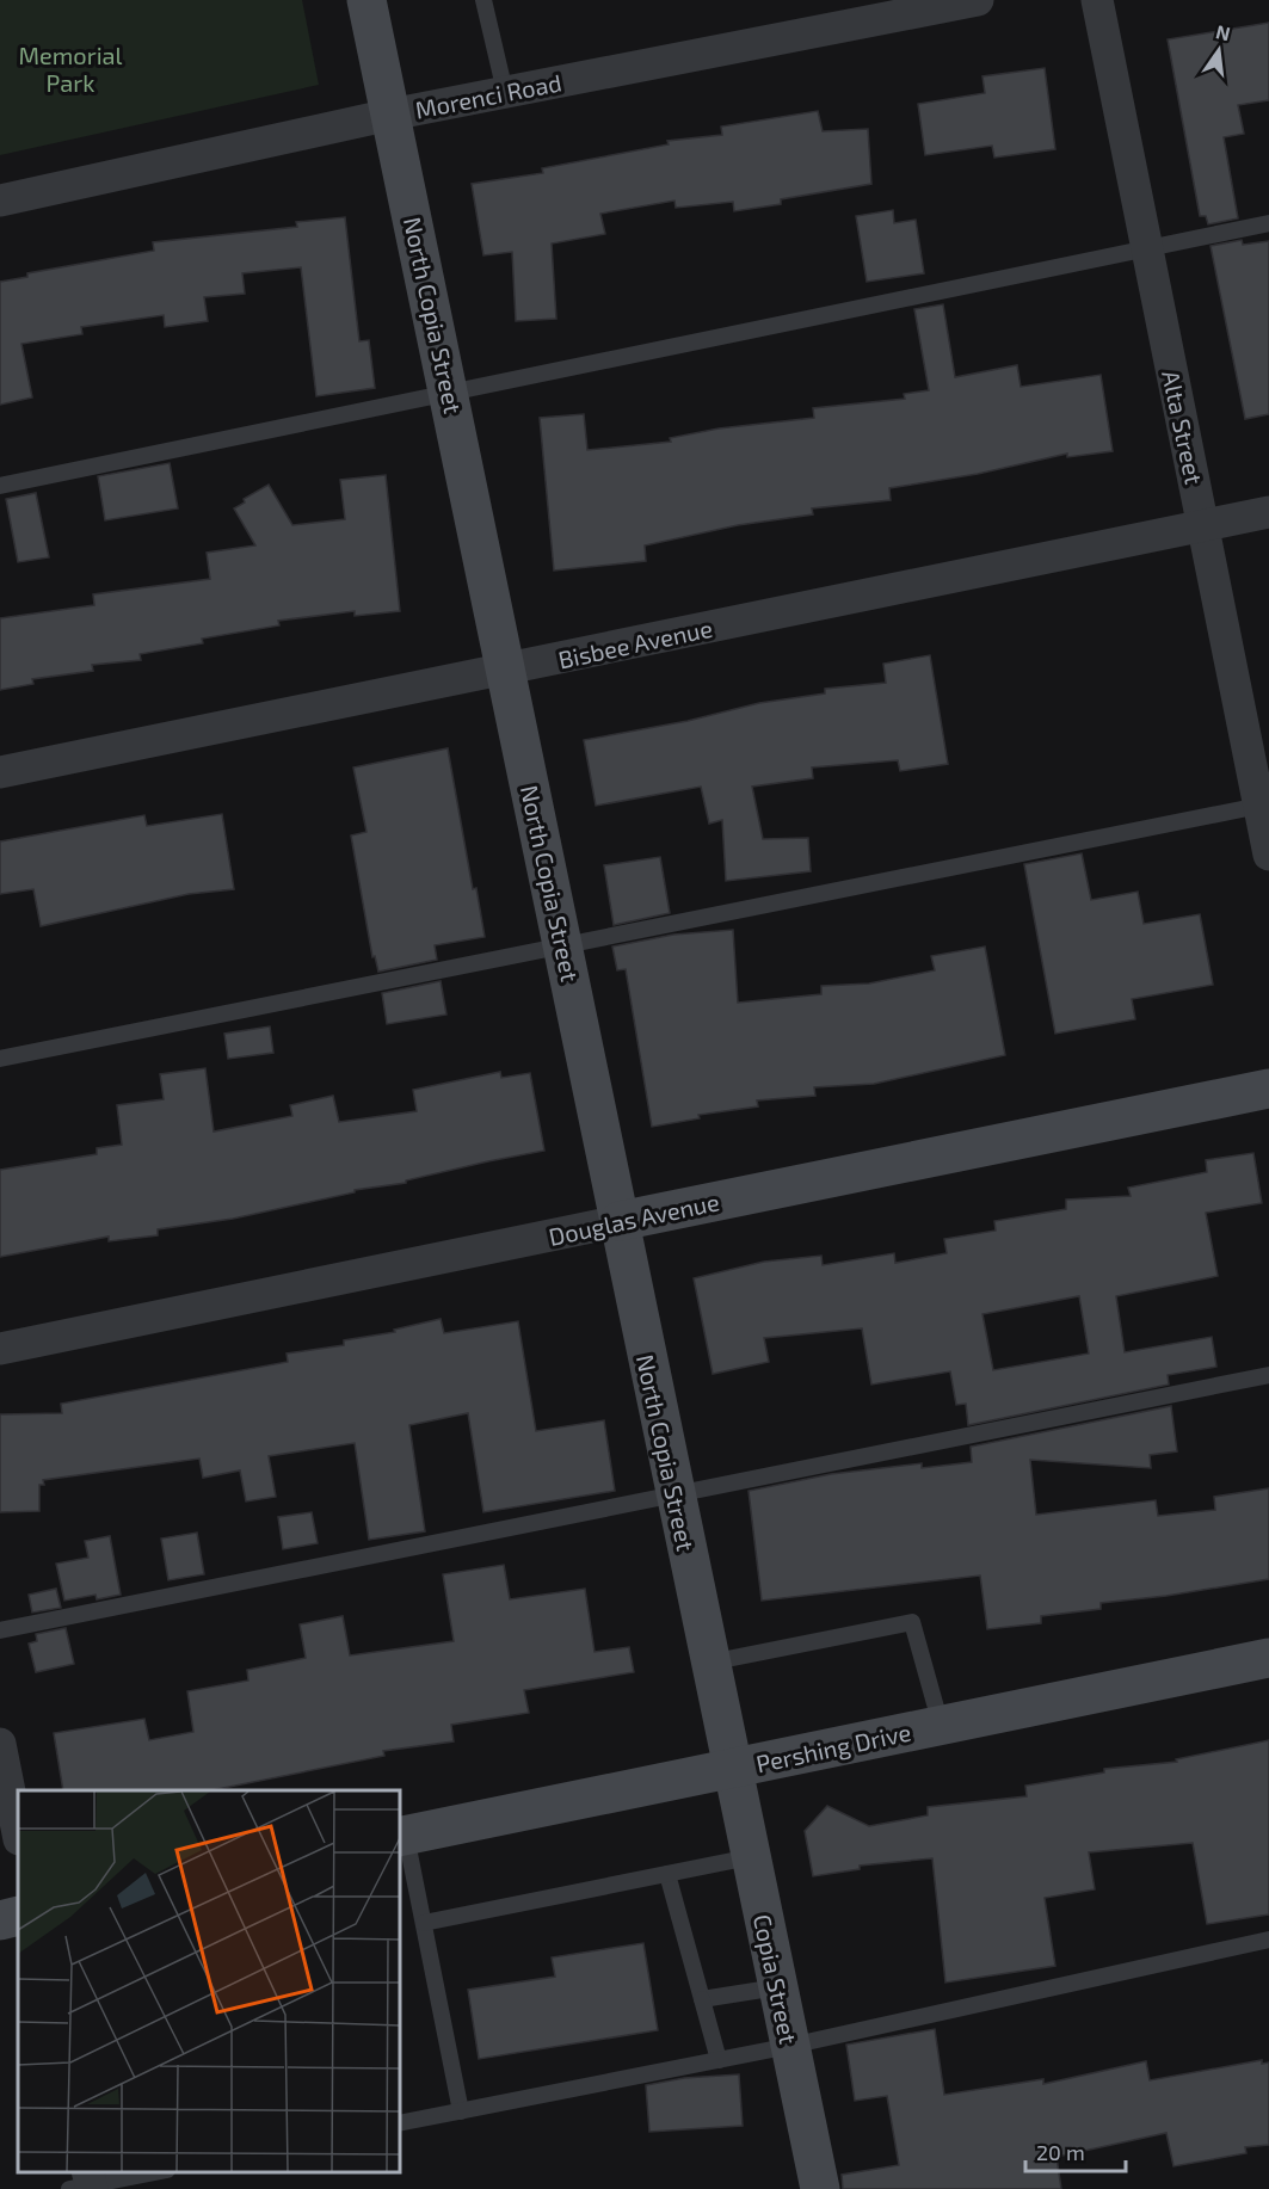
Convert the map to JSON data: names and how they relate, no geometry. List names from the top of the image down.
{
  "streets": {
    "main road": [
      "North Copia Street",
      "Douglas Avenue",
      "Pershing Drive",
      "Copia Street"
    ],
    "street": ["Morenci Road", "Alta Street", "Bisbee Avenue"]
  },
  "crossings": [
    ["Morenci Road", "North Copia Street"],
    ["North Copia Street", "Bisbee Avenue"],
    ["North Copia Street", "Douglas Avenue"],
    ["North Copia Street", "Pershing Drive"],
    ["North Copia Street", "Copia Street"],
    ["Alta Street", "Bisbee Avenue"],
    ["Pershing Drive", "Copia Street"]
  ],
  "parks": ["Memorial Park"],
  "scale_bar": "20 m",
  "north": "top"
}
